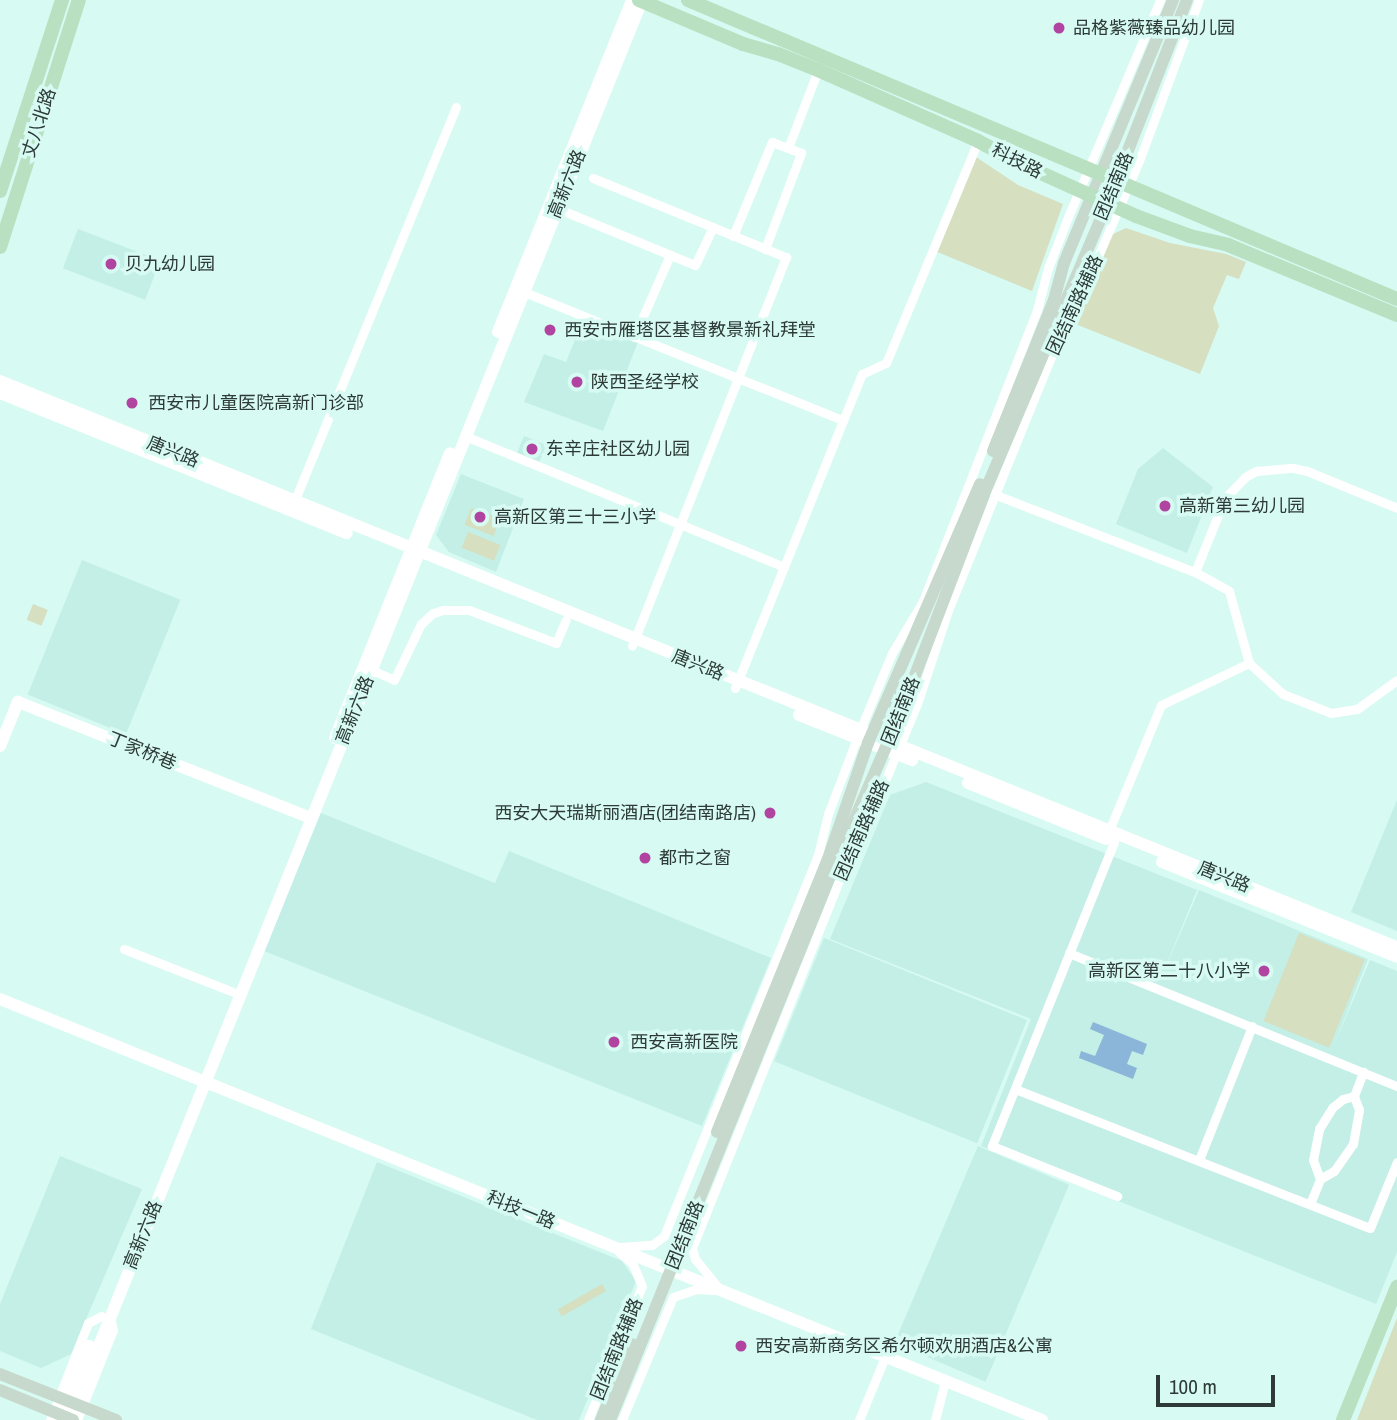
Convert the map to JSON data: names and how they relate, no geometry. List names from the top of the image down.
{
  "streets": {
    "main road": ["丈八北路", "科技路", "团结南路"],
    "street": [
      "高新六路",
      "团结南路辅路",
      "唐兴路",
      "丁家桥巷",
      "科技一路"
    ]
  },
  "crossings": [
    ["科技路", "高新六路"],
    ["科技路", "团结南路"],
    ["高新六路", "唐兴路"],
    ["高新六路", "丁家桥巷"],
    ["高新六路", "科技一路"],
    ["团结南路", "团结南路辅路"],
    ["团结南路", "唐兴路"],
    ["团结南路", "科技一路"],
    ["团结南路辅路", "唐兴路"],
    ["团结南路辅路", "科技一路"]
  ],
  "places": [
    "品格紫薇臻品幼儿园",
    "贝九幼儿园",
    "西安市雁塔区基督教景新礼拜堂",
    "陕西圣经学校",
    "西安市儿童医院高新门诊部",
    "东辛庄社区幼儿园",
    "高新第三幼儿园",
    "高新区第三十三小学",
    "西安大天瑞斯丽酒店(团结南路店)",
    "都市之窗",
    "高新区第二十八小学",
    "西安高新医院",
    "西安高新商务区希尔顿欢朋酒店&公寓"
  ],
  "scale_bar": "100 m"
}
